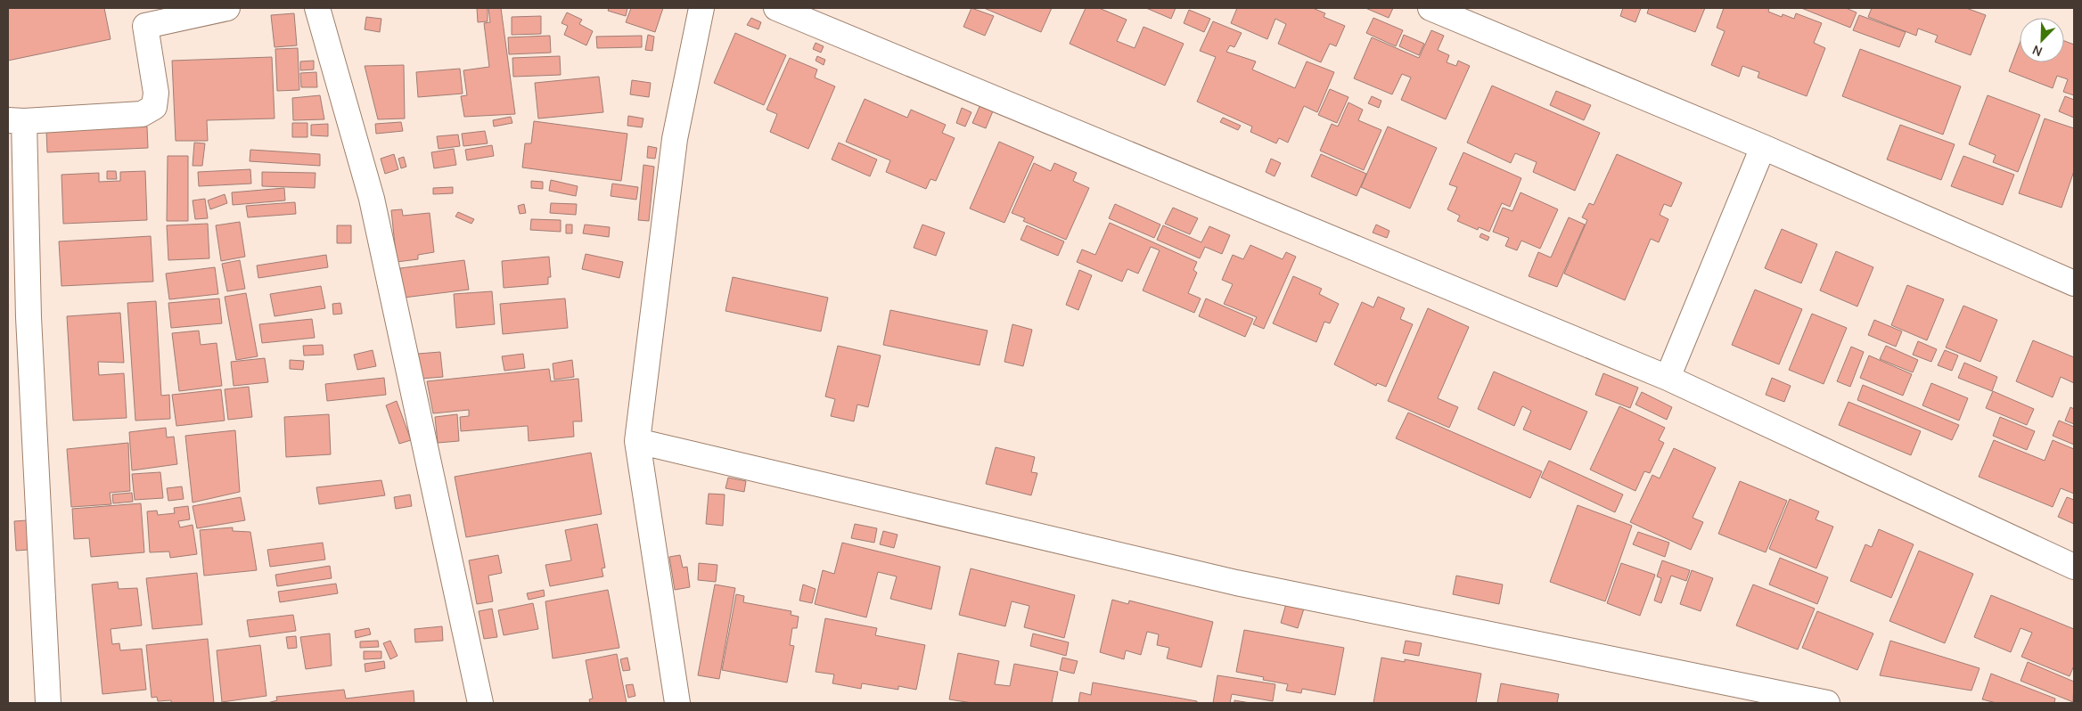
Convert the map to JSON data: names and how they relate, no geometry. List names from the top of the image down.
{
  "north": "bottom left"
}
